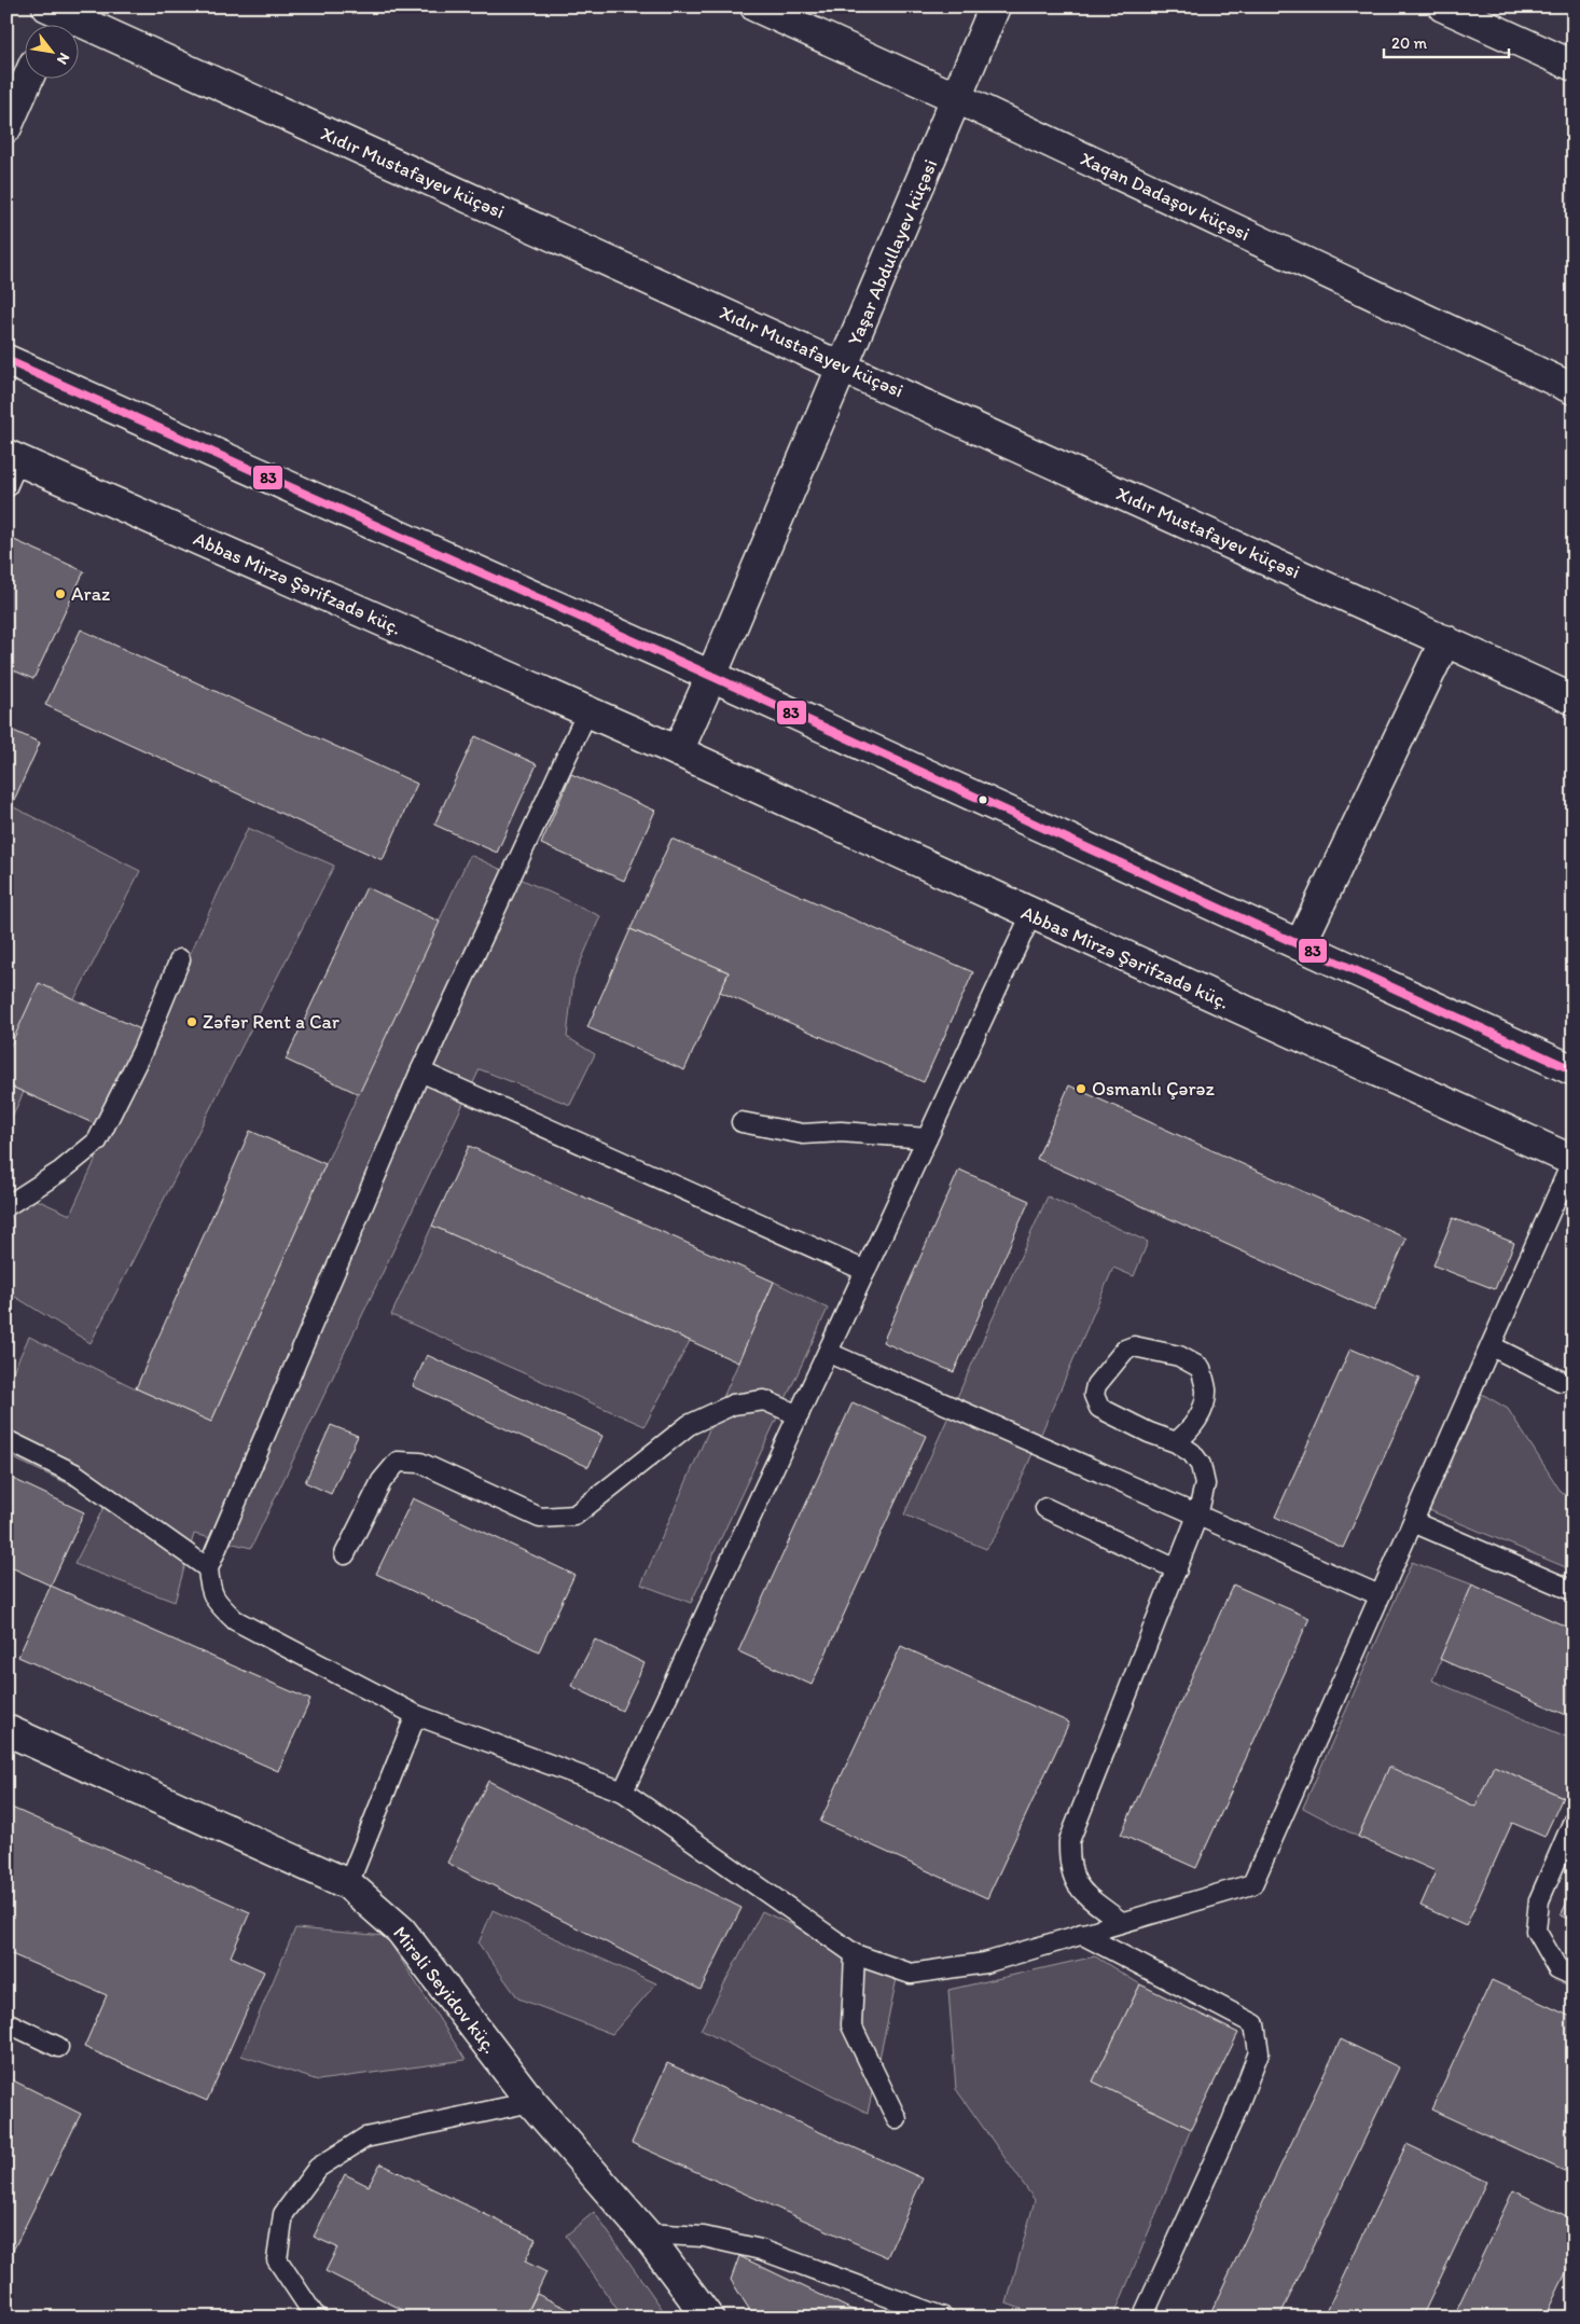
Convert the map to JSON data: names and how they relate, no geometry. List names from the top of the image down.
{
  "streets": {
    "street": [
      "Xıdır Mustafayev küçəsi",
      "Xaqan Dadaşov küçəsi",
      "Yaşar Abdullayev küçəsi",
      "Abbas Mirzə Şərifzadə küç.",
      "Mirəli Seyidov küç."
    ]
  },
  "crossings": [
    ["Xıdır Mustafayev küçəsi", "Yaşar Abdullayev küçəsi"],
    ["Xaqan Dadaşov küçəsi", "Yaşar Abdullayev küçəsi"],
    ["Yaşar Abdullayev küçəsi", "Abbas Mirzə Şərifzadə küç."]
  ],
  "places": ["Araz", "Zəfər Rent a Car", "Osmanlı Çərəz"],
  "lines": ["transit line 83"],
  "scale_bar": "20 m",
  "north": "bottom right"
}
